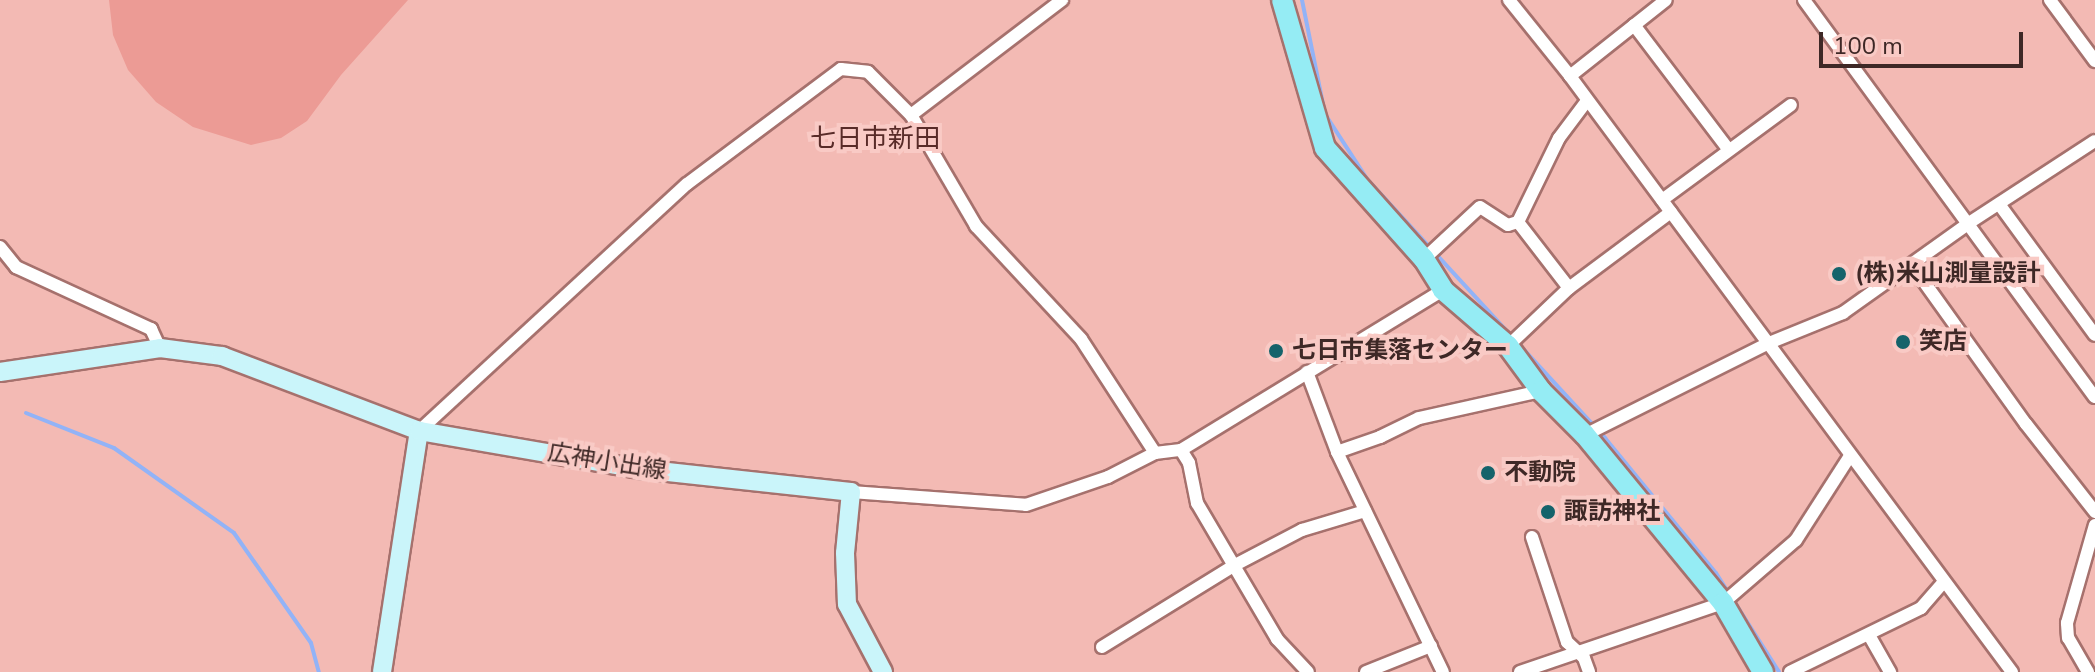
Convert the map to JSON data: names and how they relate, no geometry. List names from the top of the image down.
{
  "streets": {
    "main road": ["広神小出線"]
  },
  "districts": ["七日市新田"],
  "places": [
    "(株)米山測量設計",
    "笑店",
    "七日市集落センター",
    "不動院",
    "諏訪神社"
  ],
  "scale_bar": "100 m"
}
